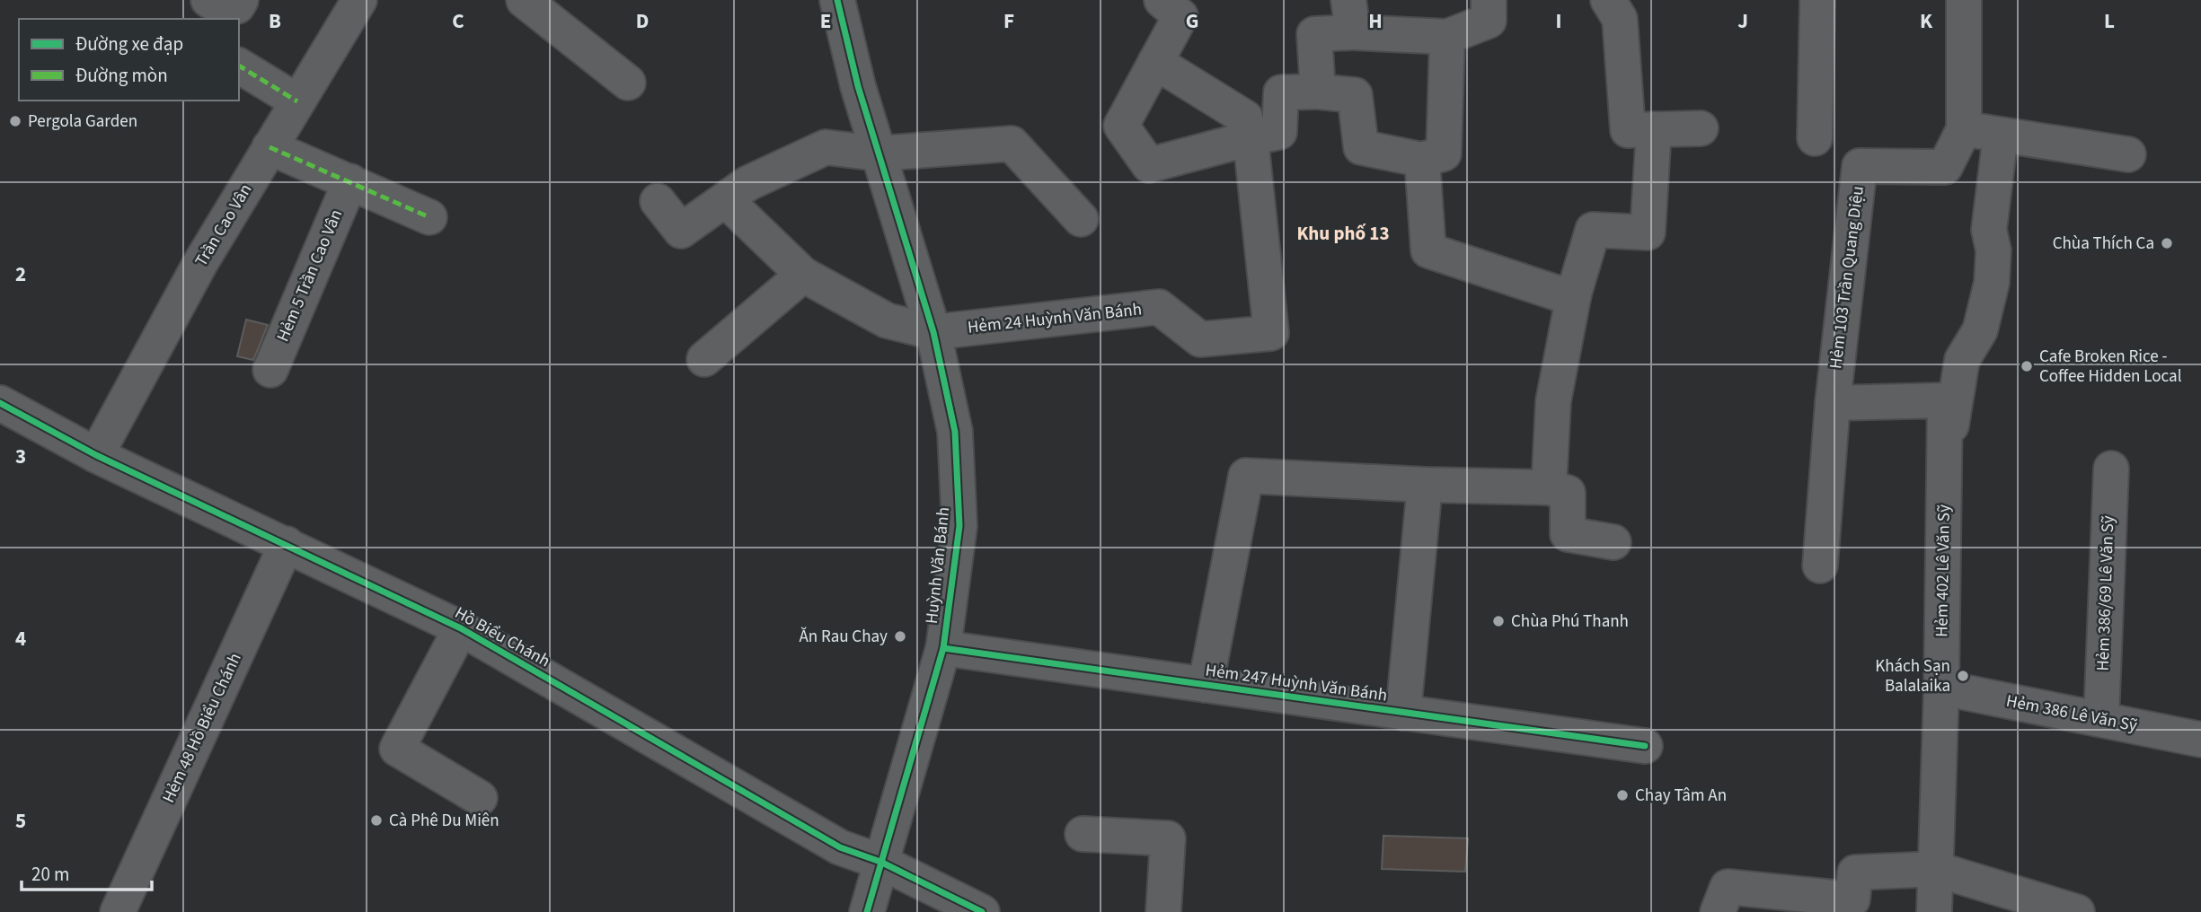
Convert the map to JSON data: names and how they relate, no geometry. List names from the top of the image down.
{
  "streets": {
    "street": [
      "Trần Cao Vân",
      "Hẻm 5 Trần Cao Vân",
      "Hẻm 103 Trần Quang Diệu",
      "Hẻm 24 Huỳnh Văn Bánh",
      "Huỳnh Văn Bánh",
      "Hẻm 402 Lê Văn Sỹ",
      "Hẻm 386/69 Lê Văn Sỹ",
      "Hồ Biểu Chánh",
      "Hẻm 247 Huỳnh Văn Bánh",
      "Hẻm 386 Lê Văn Sỹ",
      "Hẻm 48 Hồ Biểu Chánh"
    ]
  },
  "crossings": [
    ["Trần Cao Vân", "Hồ Biểu Chánh"],
    ["Hẻm 103 Trần Quang Diệu", "Hẻm 402 Lê Văn Sỹ"],
    ["Hẻm 24 Huỳnh Văn Bánh", "Huỳnh Văn Bánh"],
    ["Huỳnh Văn Bánh", "Hồ Biểu Chánh"],
    ["Huỳnh Văn Bánh", "Hẻm 247 Huỳnh Văn Bánh"],
    ["Hẻm 402 Lê Văn Sỹ", "Hẻm 386 Lê Văn Sỹ"],
    ["Hẻm 386/69 Lê Văn Sỹ", "Hẻm 386 Lê Văn Sỹ"],
    ["Hồ Biểu Chánh", "Hẻm 48 Hồ Biểu Chánh"]
  ],
  "districts": ["Khu phố 13"],
  "places": [
    "Pergola Garden",
    "Chùa Thích Ca",
    "Cafe Broken Rice - Coffee Hidden Local",
    "Chùa Phú Thanh",
    "Ăn Rau Chay",
    "Khách Sạn Balalaika",
    "Chay Tâm An",
    "Cà Phê Du Miên"
  ],
  "legend": ["Đường xe đạp", "Đường mòn"],
  "scale_bar": "20 m",
  "grid": {
    "columns": [
      "B",
      "C",
      "D",
      "E",
      "F",
      "G",
      "H",
      "I",
      "J",
      "K",
      "L"
    ],
    "rows": [
      "2",
      "3",
      "4",
      "5"
    ]
  }
}
